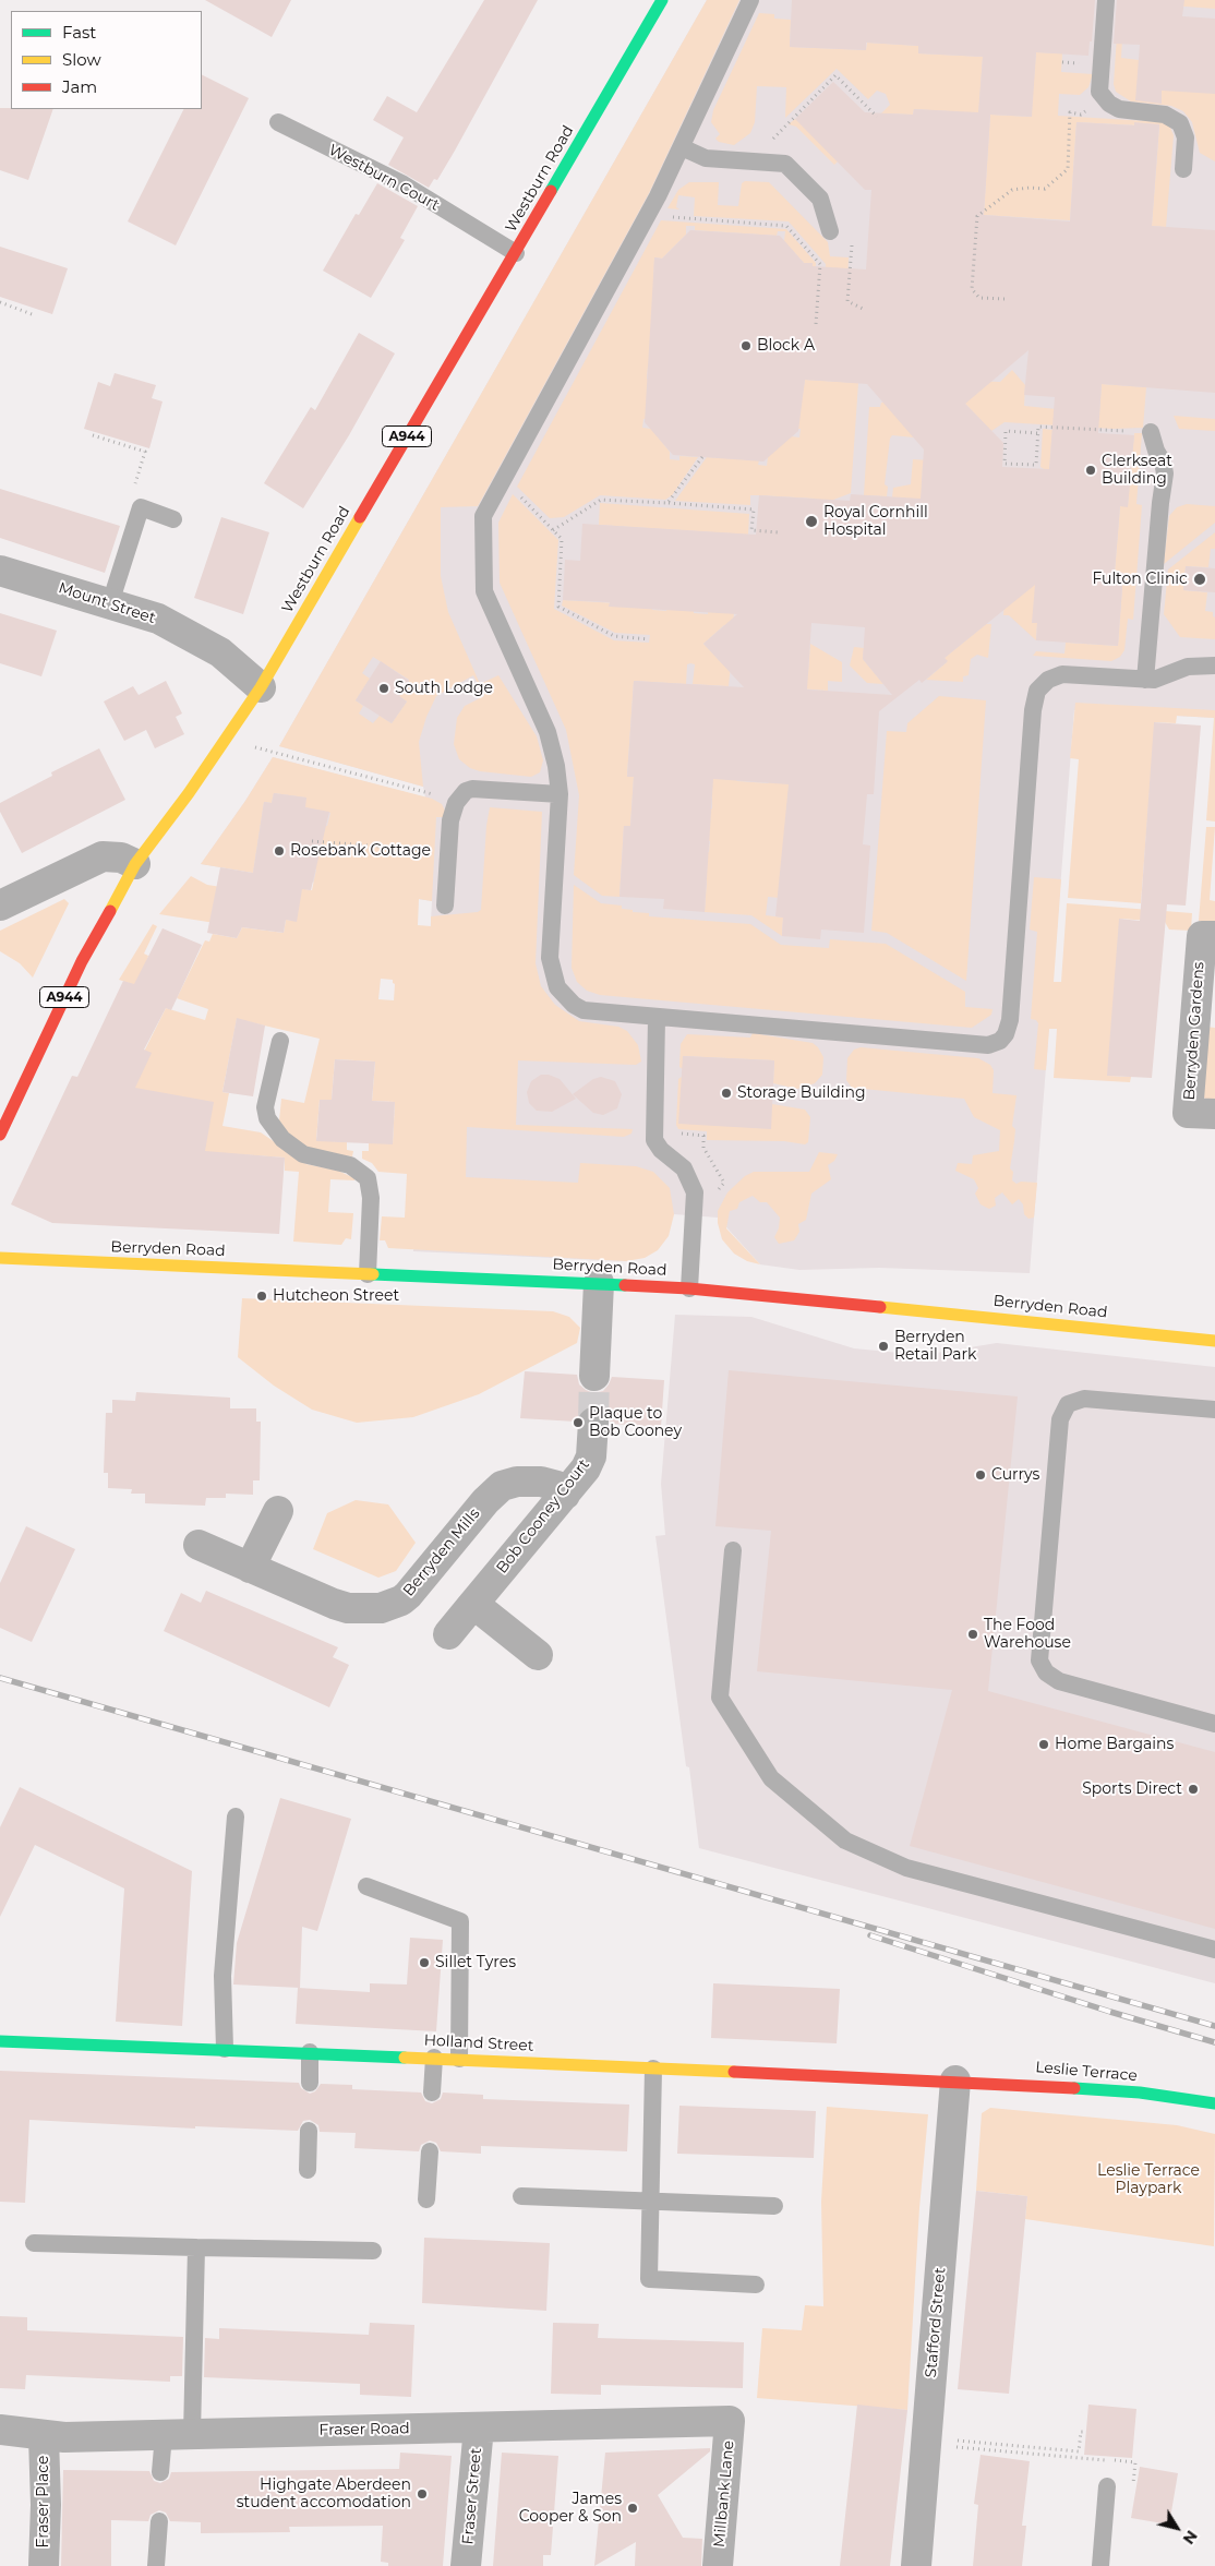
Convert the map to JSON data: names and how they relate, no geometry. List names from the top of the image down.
{
  "streets": {
    "main road": [
      "Westburn Road",
      "A944",
      "Berryden Road",
      "Holland Street",
      "Leslie Terrace"
    ],
    "street": [
      "Mount Street",
      "Berryden Gardens",
      "Bob Cooney Court",
      "Berryden Mills",
      "Stafford Street",
      "Fraser Road",
      "Millbank Lane",
      "Fraser Street",
      "Fraser Place"
    ],
    "lane": ["Westburn Court"]
  },
  "crossings": [
    ["Westburn Court", "Westburn Road"],
    ["Westburn Road", "Mount Street"],
    ["Bob Cooney Court", "Berryden Mills"],
    ["Holland Street", "Leslie Terrace"],
    ["Holland Street", "Stafford Street"],
    ["Leslie Terrace", "Stafford Street"],
    ["Fraser Road", "Millbank Lane"],
    ["Fraser Road", "Fraser Street"],
    ["Fraser Road", "Fraser Place"]
  ],
  "parks": ["Leslie Terrace Playpark"],
  "places": [
    "Block A",
    "Clerkseat Building",
    "Royal Cornhill Hospital",
    "Fulton Clinic",
    "South Lodge",
    "Rosebank Cottage",
    "Storage Building",
    "Hutcheon Street",
    "Berryden Retail Park",
    "Plaque to Bob Cooney",
    "Currys",
    "The Food Warehouse",
    "Home Bargains",
    "Sports Direct",
    "Sillet Tyres",
    "Highgate Aberdeen student accomodation",
    "James Cooper & Son"
  ],
  "legend": ["Fast", "Slow", "Jam"],
  "north": "bottom right"
}
